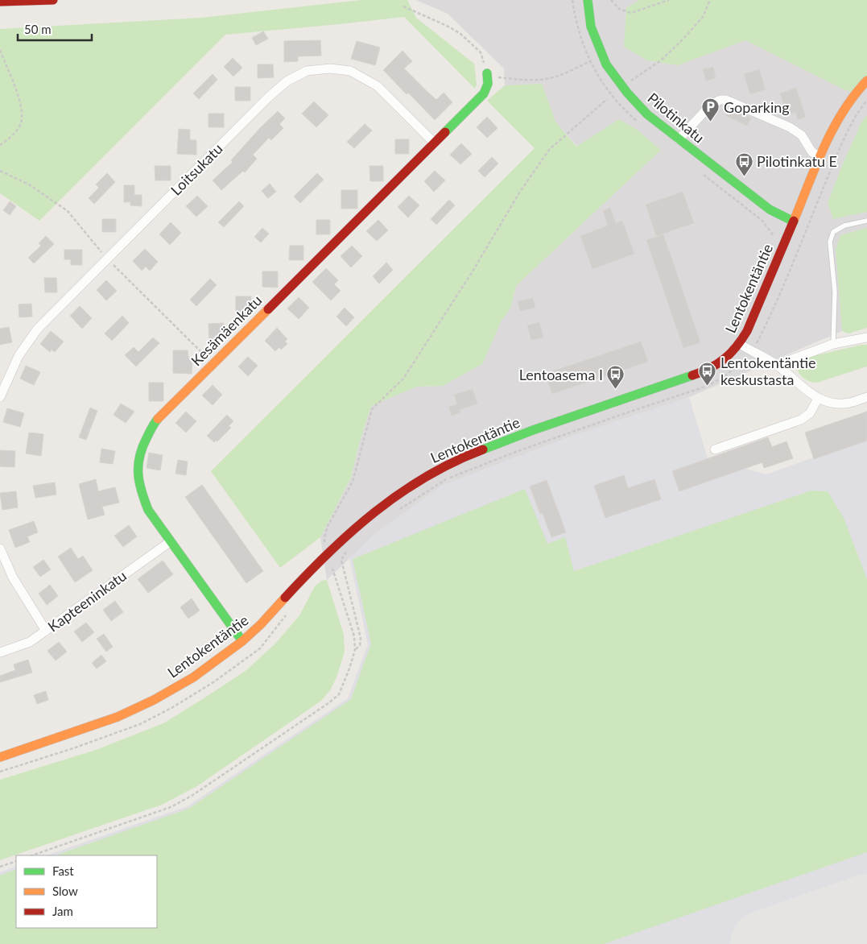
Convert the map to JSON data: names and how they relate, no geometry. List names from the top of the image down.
{
  "streets": {
    "main road": ["Pilotinkatu", "Lentokentäntie", "Kesämäenkatu"],
    "street": ["Loitsukatu", "Kapteeninkatu"]
  },
  "crossings": [
    ["Pilotinkatu", "Lentokentäntie"],
    ["Loitsukatu", "Kesämäenkatu"],
    ["Lentokentäntie", "Kesämäenkatu"],
    ["Kesämäenkatu", "Kapteeninkatu"]
  ],
  "places": {
    "parking": ["Goparking"],
    "bus stop": ["Pilotinkatu E", "Lentokentäntie keskustasta", "Lentoasema I"]
  },
  "legend": ["Fast", "Slow", "Jam"],
  "scale_bar": "50 m"
}
